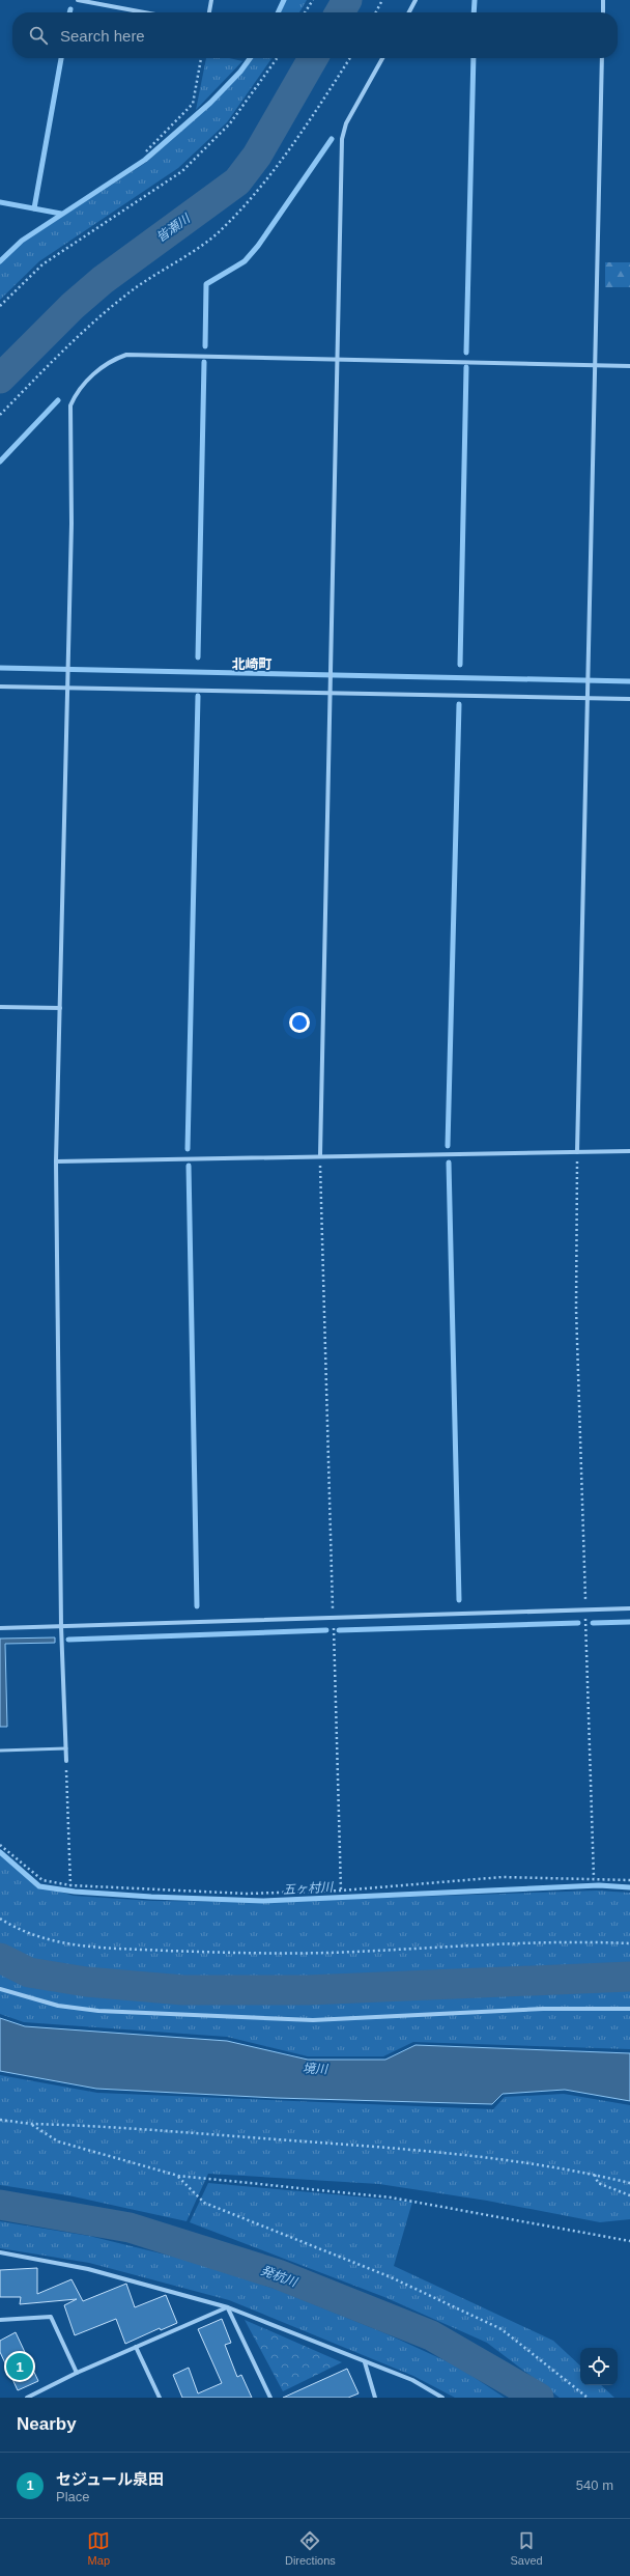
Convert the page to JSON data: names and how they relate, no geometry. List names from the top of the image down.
{
  "districts": ["北崎町"],
  "water": [
    "皆瀬川",
    "五ヶ村川",
    "境川",
    "発杭川"
  ],
  "page": {
    "search": "Search here",
    "pins": "1",
    "heading": "Nearby",
    "list": [
      {
        "mark": "1",
        "name": "セジュール泉田",
        "note": "Place",
        "value": "540 m"
      }
    ],
    "nav": ["Map", "Directions", "Saved"]
  }
}
